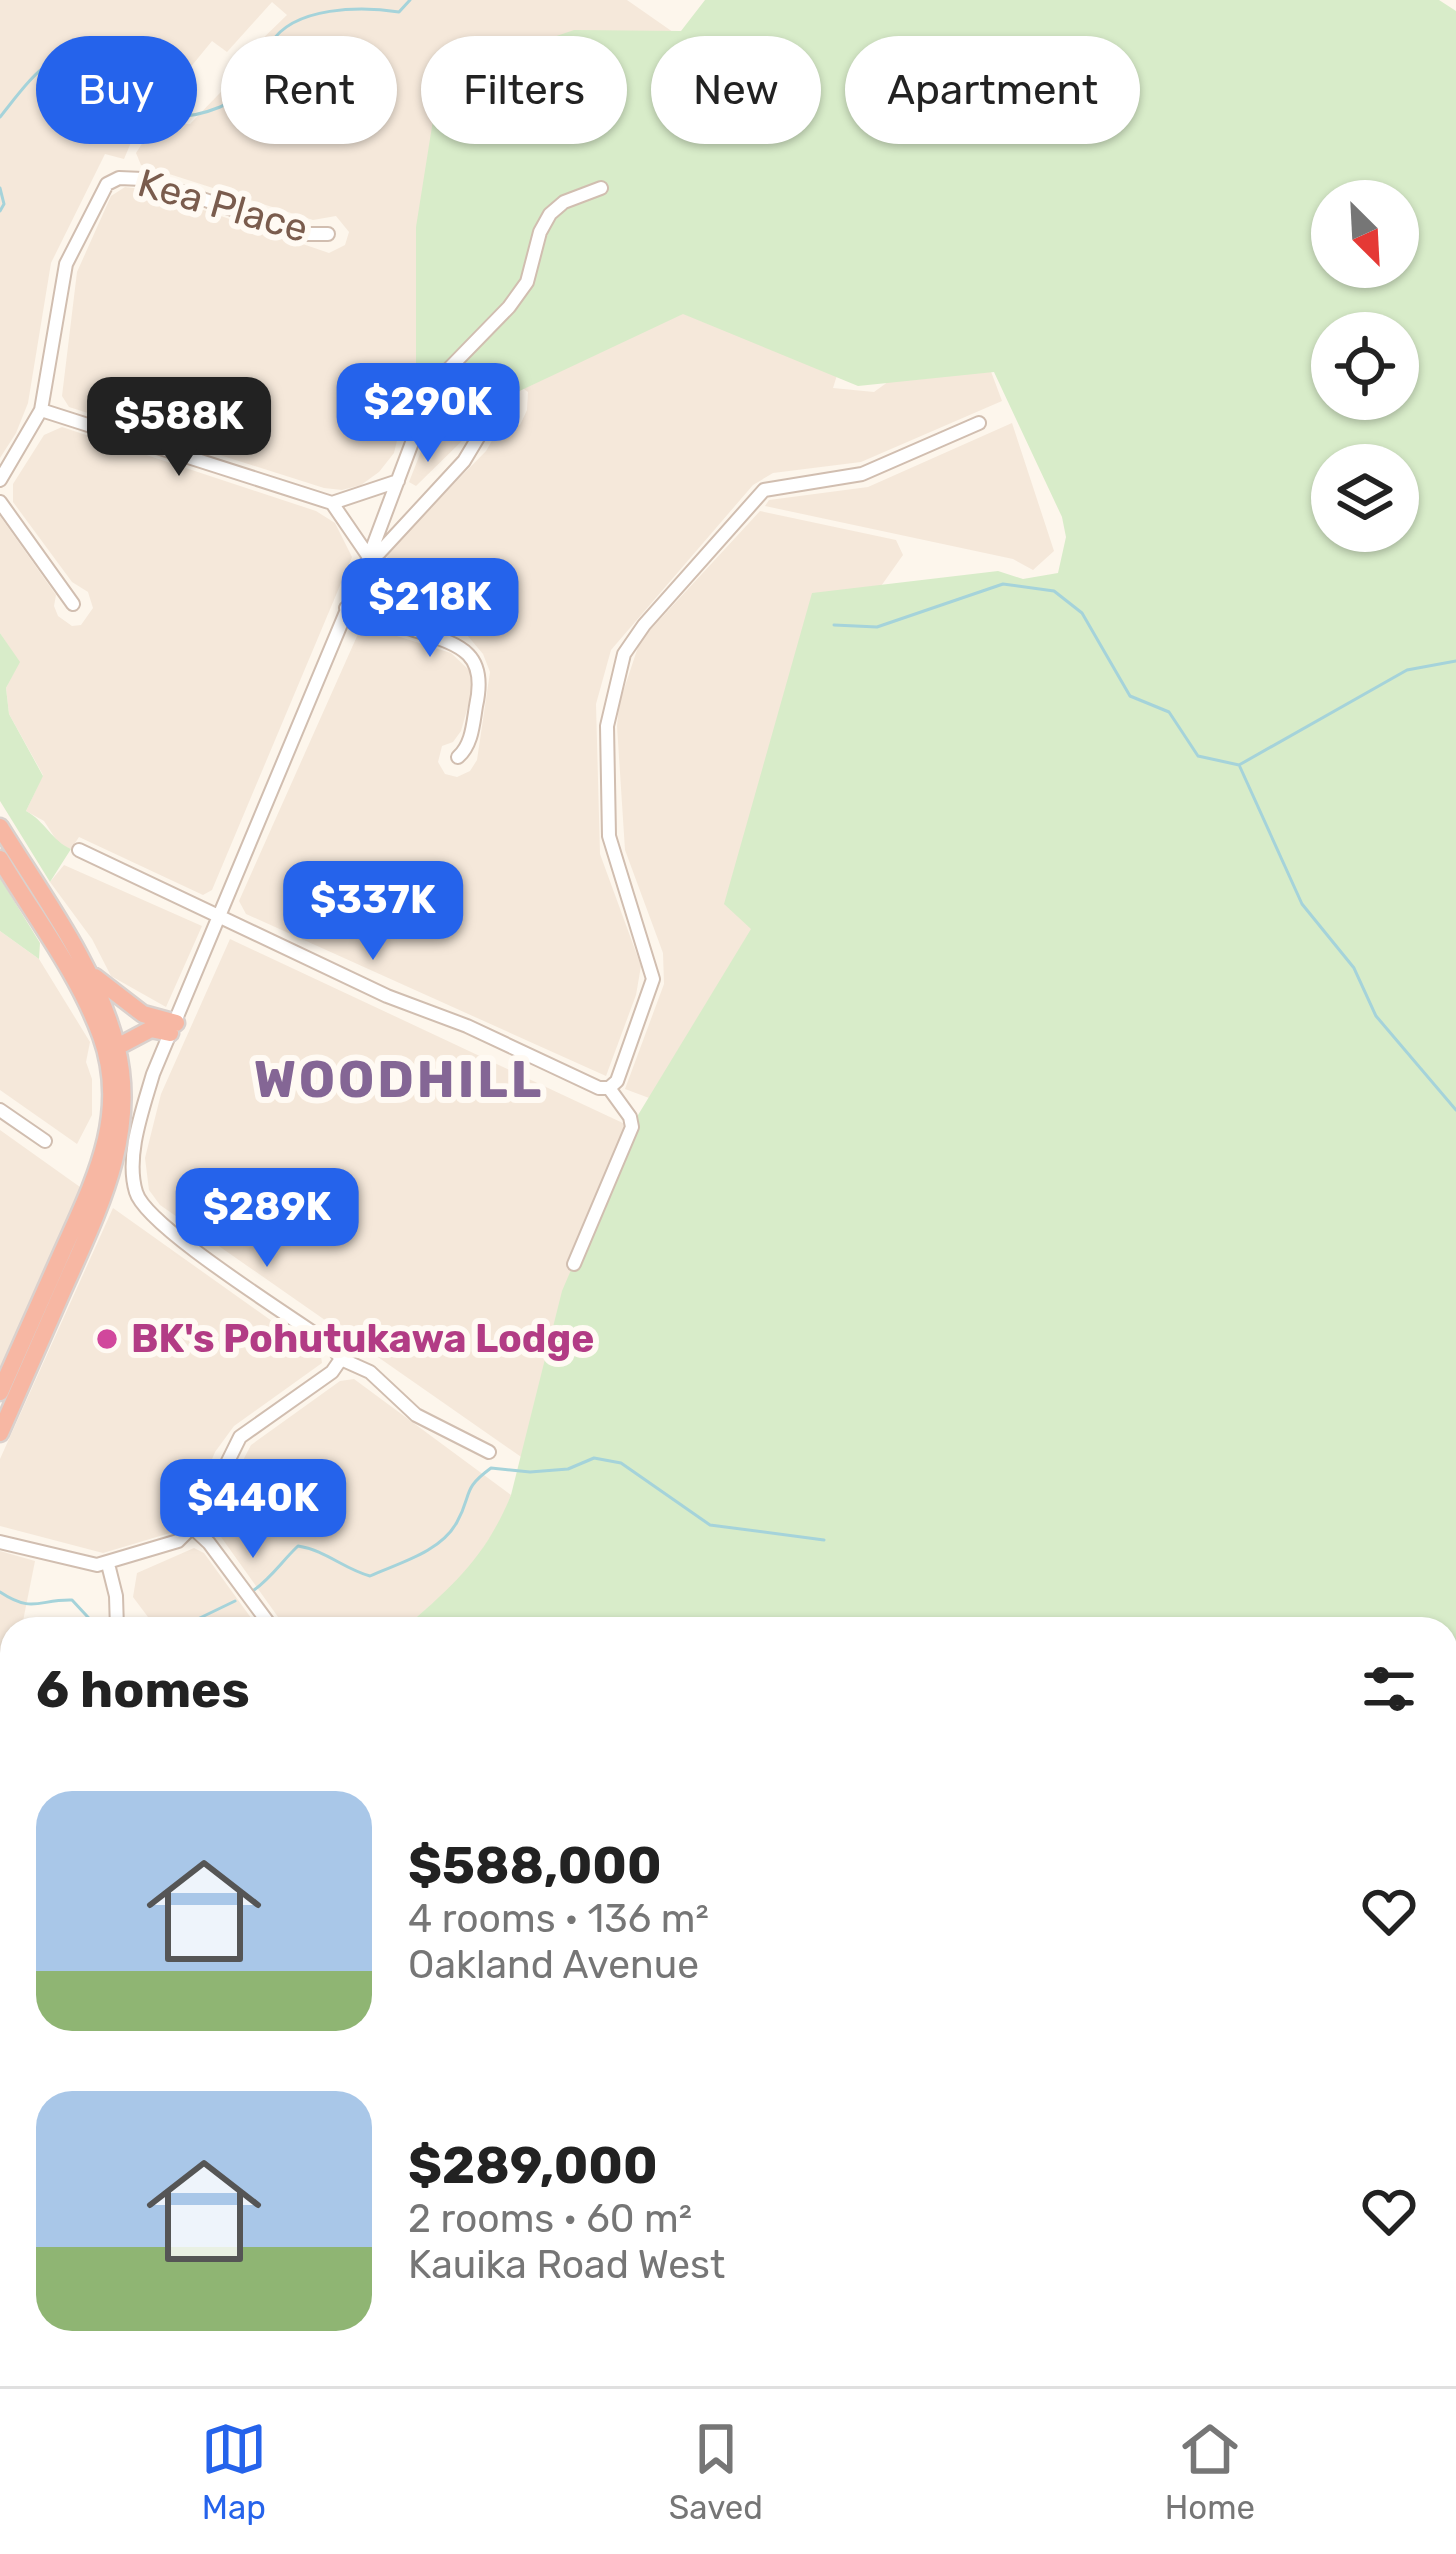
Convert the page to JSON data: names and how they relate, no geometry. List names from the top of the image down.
{
  "streets": {
    "street": ["Kea Place"]
  },
  "districts": ["WOODHILL"],
  "places": ["BK's Pohutukawa Lodge"],
  "north": "bottom right",
  "page": {
    "chip": [
      "Buy",
      "Rent",
      "Filters",
      "New",
      "Apartment"
    ],
    "price": [
      "$290K",
      "$588K",
      "$218K",
      "$337K",
      "$289K",
      "$440K"
    ],
    "heading": "6 homes",
    "list": [
      {
        "name": "$588,000",
        "note": "4 rooms · 136 m² · Oakland Avenue"
      },
      {
        "name": "$289,000",
        "note": "2 rooms · 60 m² · Kauika Road West"
      }
    ],
    "tabs": ["Map", "Saved", "Home"]
  }
}
